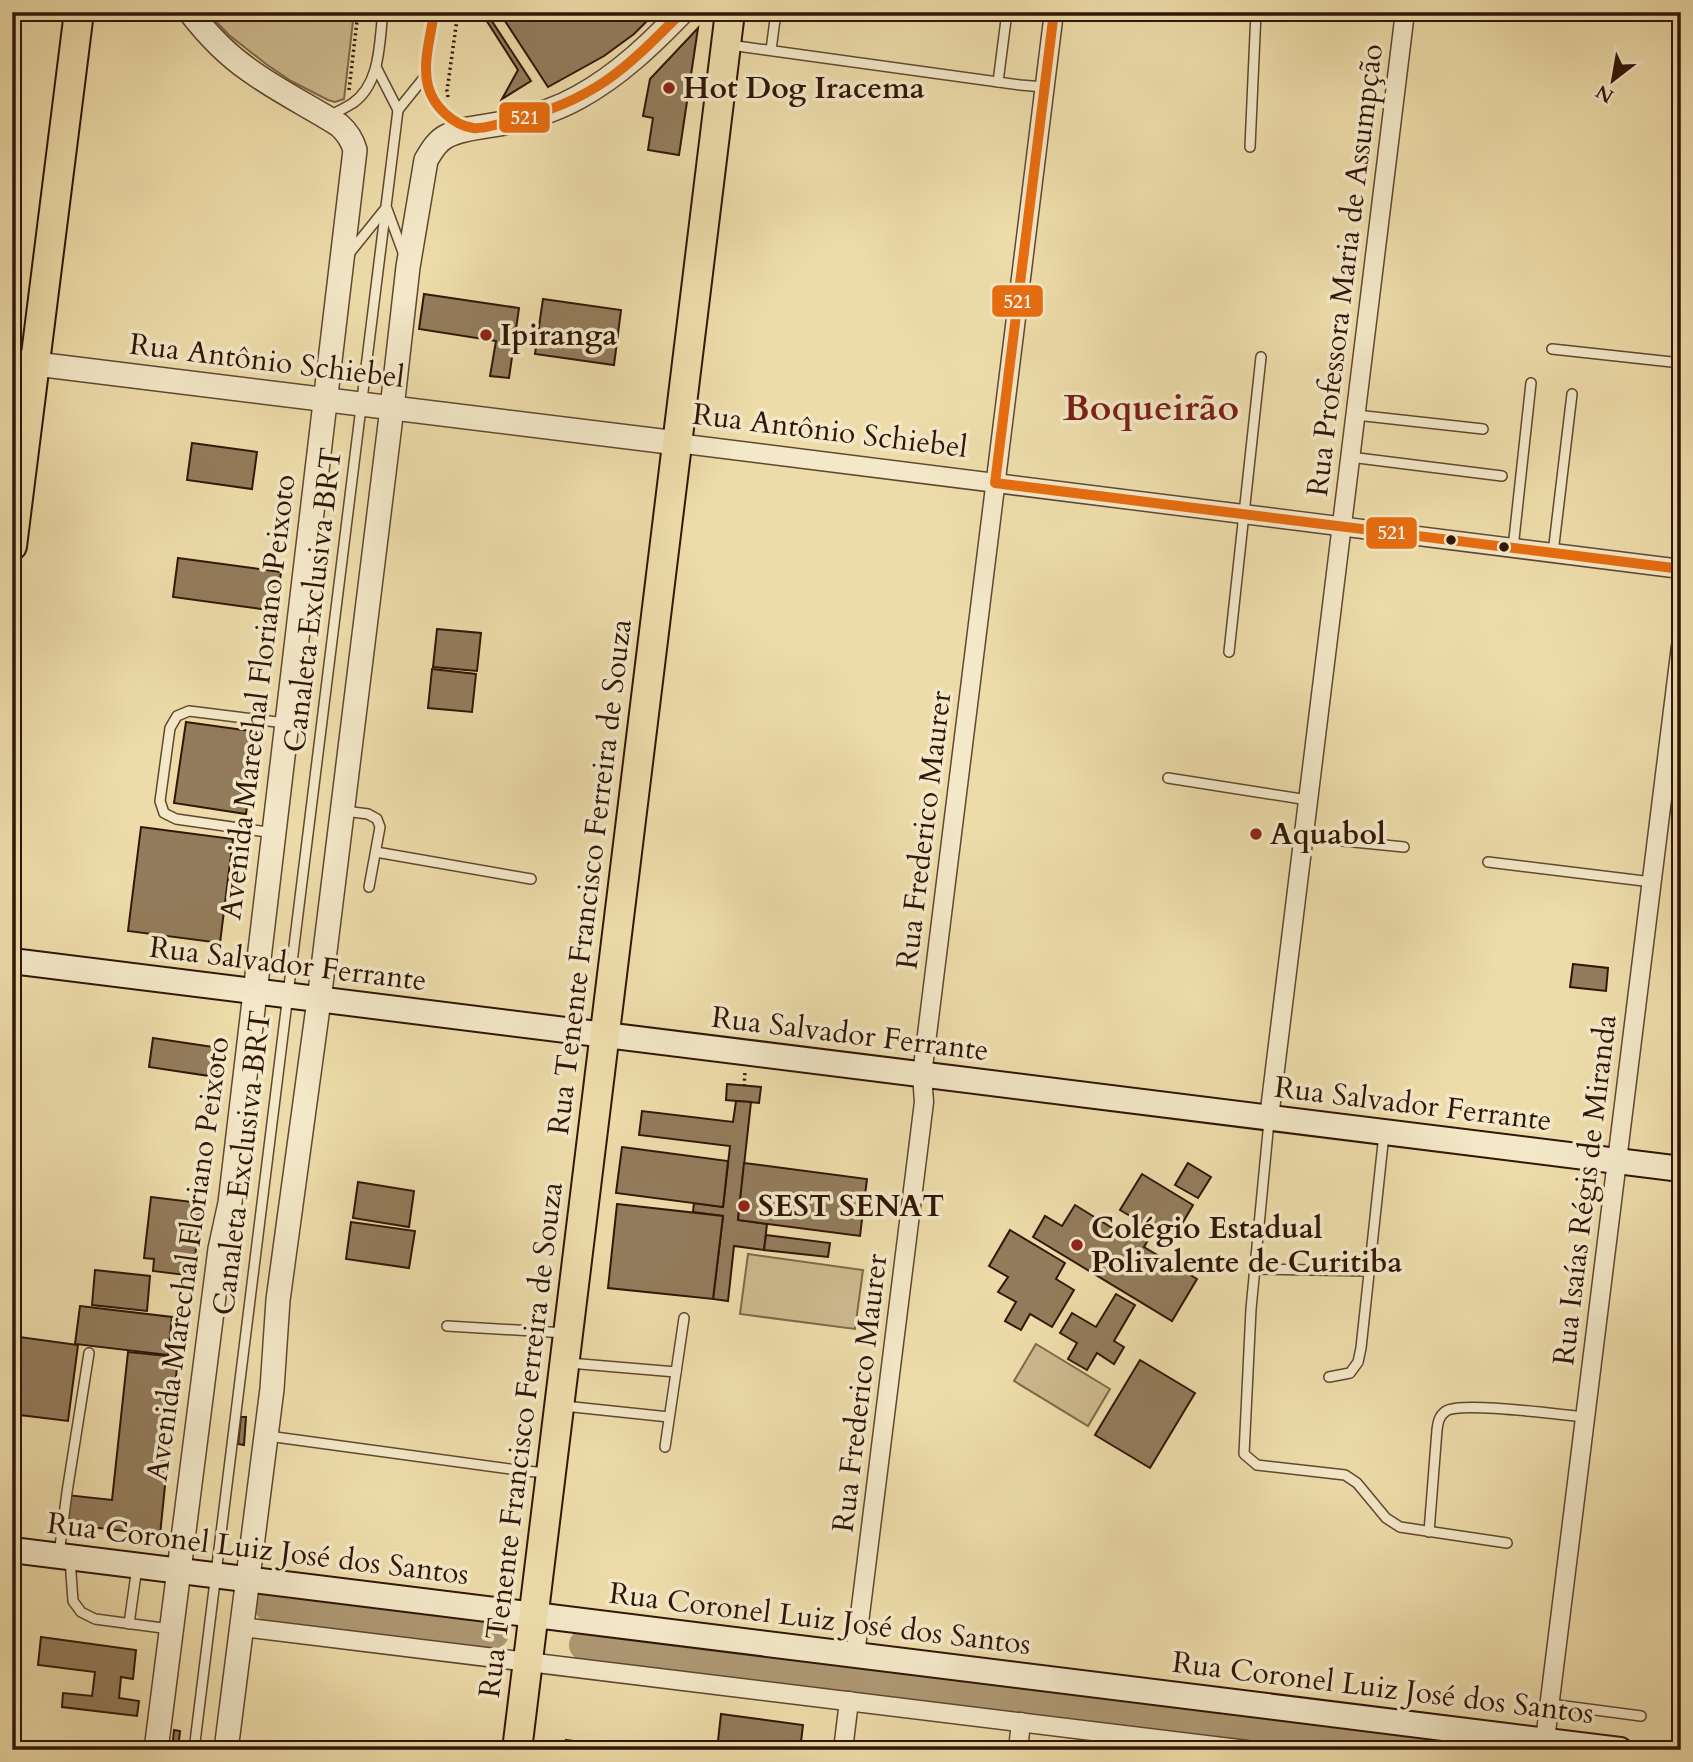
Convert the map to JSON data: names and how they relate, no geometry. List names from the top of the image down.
{
  "streets": {
    "main road": ["Rua Tenente Francisco Ferreira de Souza", "Rua Salvador Ferrante", "Rua Coronel Luiz José dos Santos"],
    "street": [
      "Rua Professora Maria de Assumpção",
      "Rua Antônio Schiebel",
      "Avenida Marechal Floriano Peixoto",
      "Rua Frederico Maurer",
      "Rua Isaías Régis de Miranda"
    ],
    "lane": ["Canaleta Exclusiva BRT"]
  },
  "crossings": [
    ["Rua Professora Maria de Assumpção", "Rua Antônio Schiebel"],
    ["Rua Professora Maria de Assumpção", "Rua Salvador Ferrante"],
    ["Rua Antônio Schiebel", "Canaleta Exclusiva BRT"],
    ["Rua Antônio Schiebel", "Avenida Marechal Floriano Peixoto"],
    ["Rua Antônio Schiebel", "Rua Frederico Maurer"],
    ["Rua Antônio Schiebel", "Rua Tenente Francisco Ferreira de Souza"],
    ["Canaleta Exclusiva BRT", "Rua Salvador Ferrante"],
    ["Canaleta Exclusiva BRT", "Rua Coronel Luiz José dos Santos"],
    ["Avenida Marechal Floriano Peixoto", "Rua Salvador Ferrante"],
    ["Avenida Marechal Floriano Peixoto", "Rua Coronel Luiz José dos Santos"],
    ["Rua Frederico Maurer", "Rua Salvador Ferrante"],
    ["Rua Frederico Maurer", "Rua Coronel Luiz José dos Santos"],
    ["Rua Tenente Francisco Ferreira de Souza", "Rua Salvador Ferrante"],
    ["Rua Tenente Francisco Ferreira de Souza", "Rua Coronel Luiz José dos Santos"],
    ["Rua Salvador Ferrante", "Rua Isaías Régis de Miranda"],
    ["Rua Isaías Régis de Miranda", "Rua Coronel Luiz José dos Santos"]
  ],
  "districts": ["Boqueirão"],
  "places": [
    "Hot Dog Iracema",
    "Ipiranga",
    "Aquabol",
    "SEST SENAT",
    "Colégio Estadual Polivalente de Curitiba"
  ],
  "lines": ["transit line 521"],
  "north": "bottom left"
}
